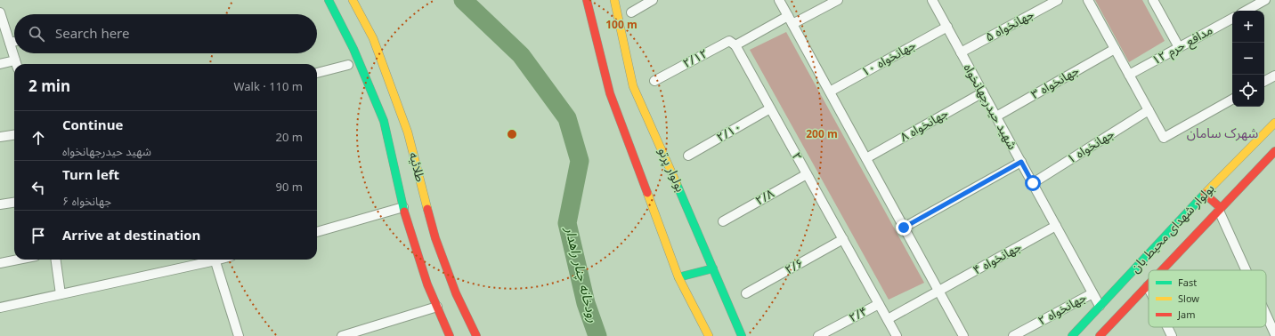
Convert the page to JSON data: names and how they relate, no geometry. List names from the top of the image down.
{
  "streets": {
    "main road": ["طلائیه", "بولوار پرتو", "بولوار شهدای محیط بان"],
    "street": [
      "جهانخواه ۵",
      "مدافع حرم ۱۲",
      "۲/۱۲",
      "جهانخواه ۱۰",
      "جهانخواه ۳",
      "شهید حیدرجهانخواه",
      "جهانخواه ۸",
      "۲/۱۰",
      "جهانخواه ۱",
      "۲",
      "۲/۸",
      "جهانخواه ۴",
      "۲/۶",
      "جهانخواه ۲",
      "۲/۴"
    ]
  },
  "crossings": [
    ["جهانخواه ۵", "شهید حیدرجهانخواه"],
    ["۲/۱۲", "۲"],
    ["جهانخواه ۱۰", "شهید حیدرجهانخواه"],
    ["جهانخواه ۳", "شهید حیدرجهانخواه"],
    ["شهید حیدرجهانخواه", "جهانخواه ۸"],
    ["شهید حیدرجهانخواه", "جهانخواه ۱"],
    ["شهید حیدرجهانخواه", "بولوار شهدای محیط بان"],
    ["شهید حیدرجهانخواه", "جهانخواه ۴"],
    ["شهید حیدرجهانخواه", "جهانخواه ۲"],
    ["۲/۱۰", "۲"],
    ["۲", "۲/۸"],
    ["۲", "جهانخواه ۴"],
    ["۲", "۲/۶"],
    ["۲", "۲/۴"]
  ],
  "districts": ["شهرک سامان"],
  "water": ["رودخانه چنار راهدار"],
  "legend": ["Fast", "Slow", "Jam"],
  "page": {
    "map_buttons": ["+", "−"],
    "search": "Search here",
    "heading": ["2 min", "Walk · 110 m"],
    "list": [
      ["Continue", "شهید حیدرجهانخواه", "20 m"],
      ["Turn left", "جهانخواه ۶", "90 m"],
      "Arrive at destination"
    ]
  },
  "rings": ["100 m", "200 m"]
}
